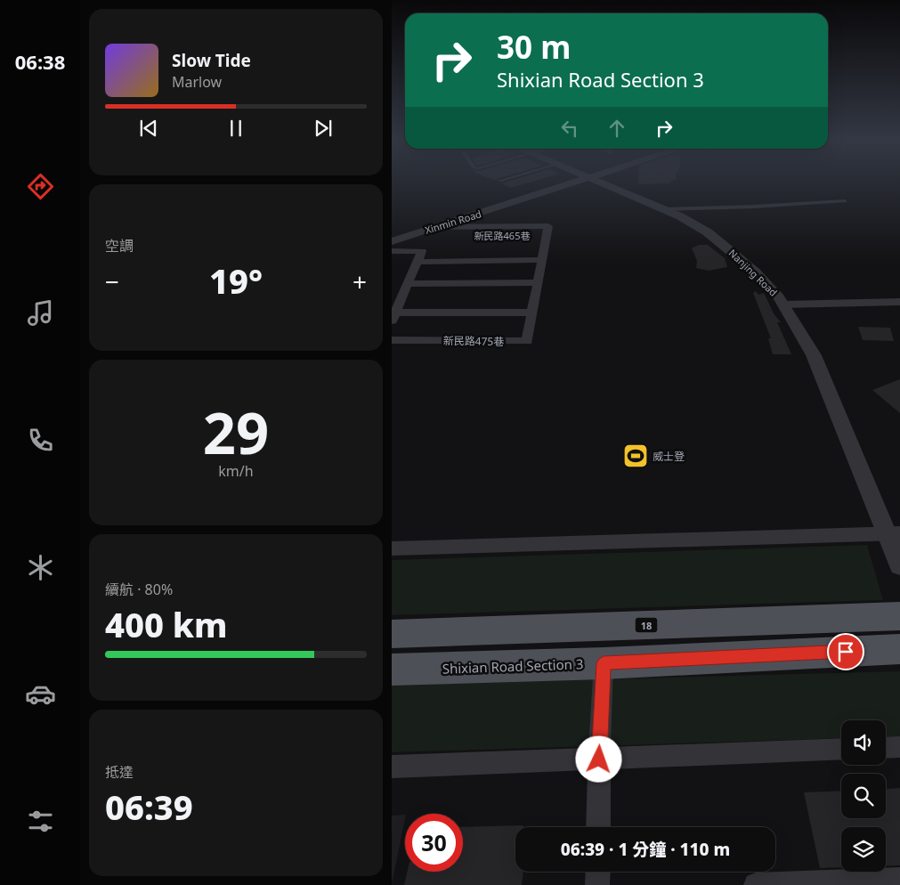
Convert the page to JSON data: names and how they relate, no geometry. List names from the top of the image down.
{
  "streets": {
    "main road": ["18", "Shixian Road Section 3"],
    "street": [
      "Xinmin Road",
      "新民路465巷",
      "Nanjing Road",
      "新民路475巷"
    ]
  },
  "crossings": [
    ["新民路465巷", "新民路475巷"]
  ],
  "places": {
    "sports": ["威士登"]
  },
  "page": {
    "tabs": "06:38",
    "turn": ["30 m", "Shixian Road Section 3"],
    "song": ["Slow Tide", "Marlow"],
    "tile": [
      "空調",
      ["29", "km/h"],
      ["續航 · 80%", "400 km"],
      ["抵達", "06:39"]
    ],
    "heat": ["−", "19°", "+"],
    "limit": "30",
    "trip": "06:39 · 1 分鐘 · 110 m"
  }
}
